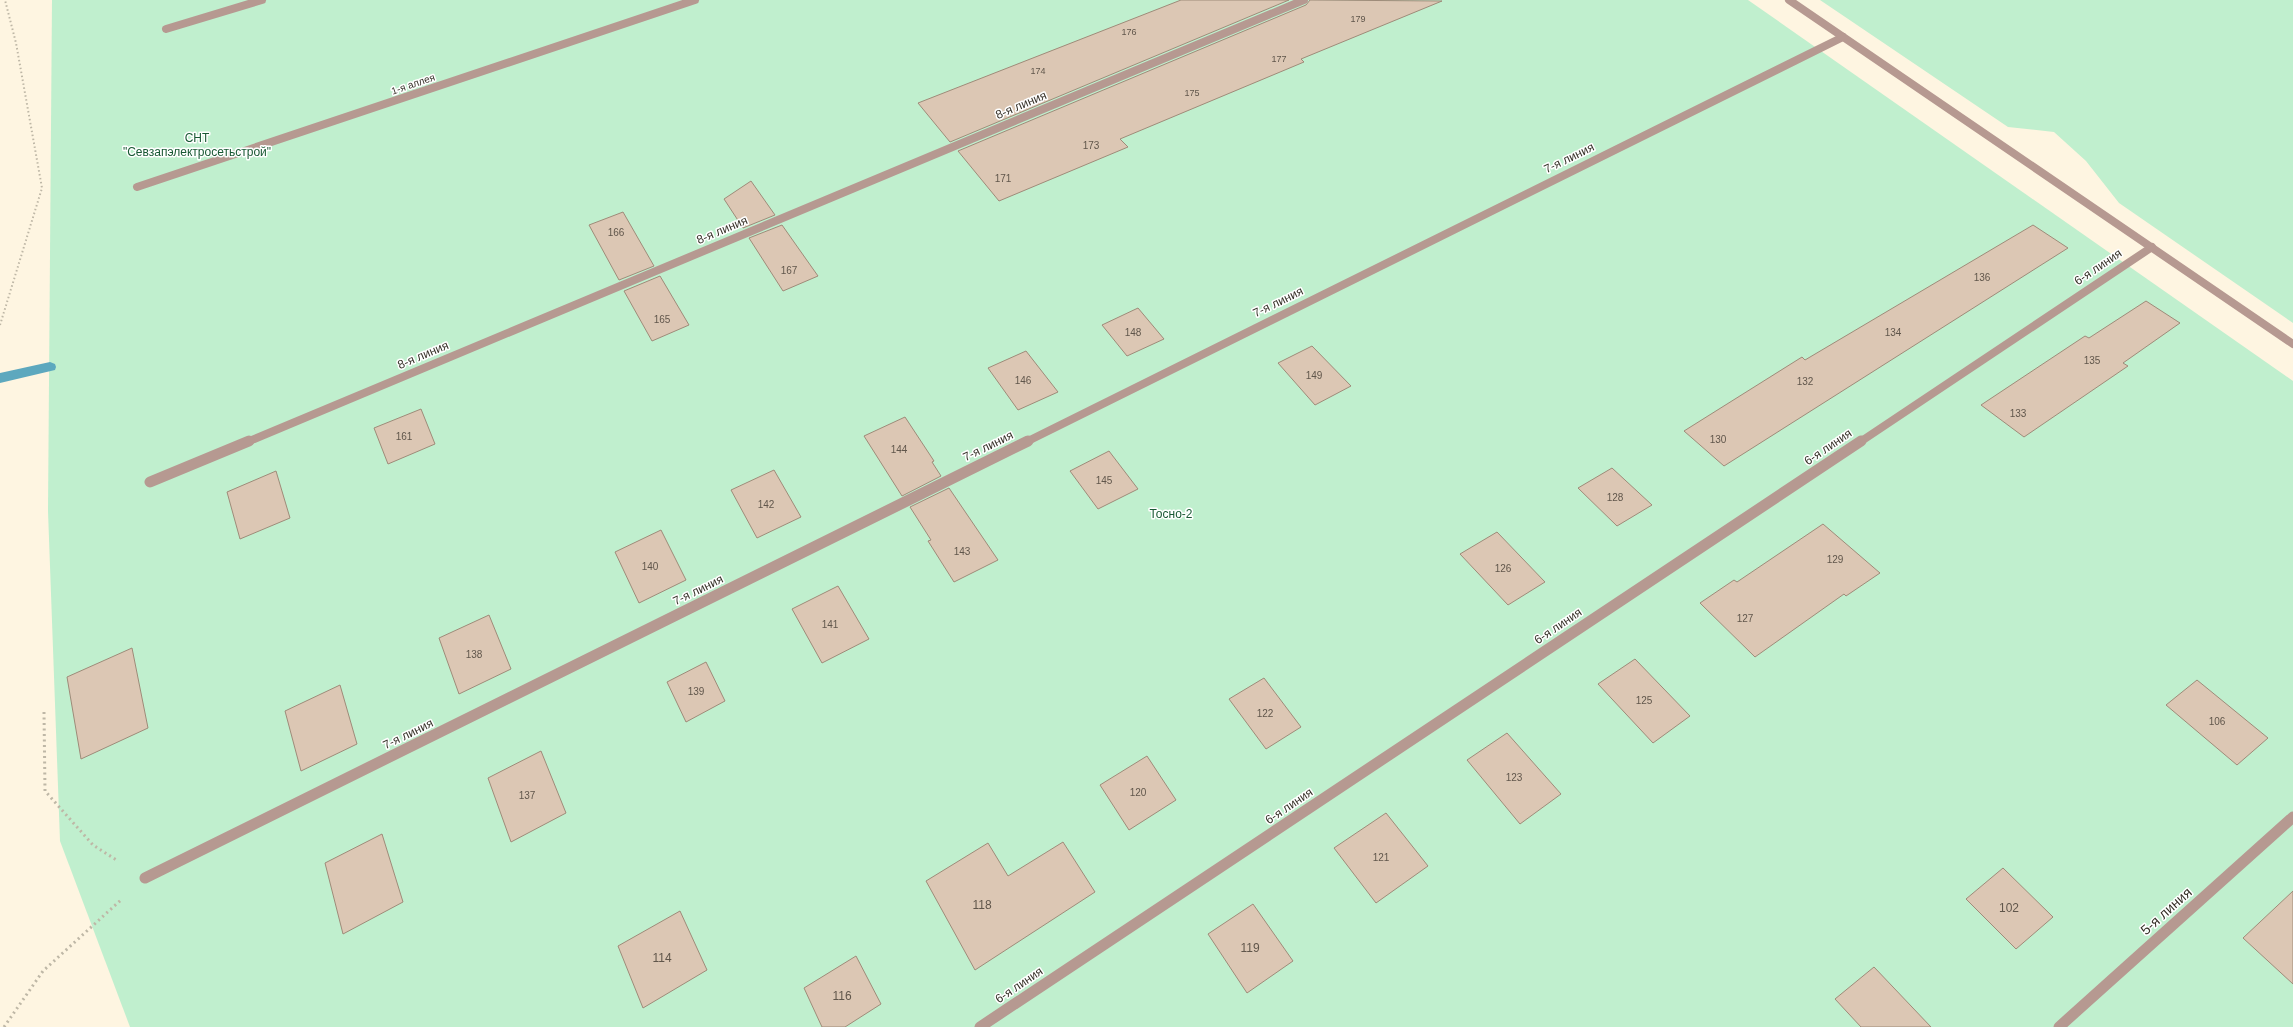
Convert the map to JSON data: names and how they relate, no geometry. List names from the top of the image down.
{
  "streets": {
    "street": [
      "1-я аллея",
      "8-я линия",
      "7-я линия",
      "6-я линия",
      "5-я линия"
    ]
  },
  "parks": ["СНТ \"Севзапэлектросетьстрой\"", "Тосно-2"],
  "house_numbers": [
    "179",
    "176",
    "177",
    "174",
    "175",
    "173",
    "171",
    "166",
    "167",
    "136",
    "165",
    "148",
    "134",
    "135",
    "149",
    "146",
    "132",
    "133",
    "161",
    "130",
    "144",
    "145",
    "128",
    "142",
    "143",
    "129",
    "140",
    "126",
    "127",
    "141",
    "138",
    "139",
    "125",
    "122",
    "106",
    "123",
    "120",
    "137",
    "121",
    "118",
    "102",
    "119",
    "114",
    "116"
  ]
}
